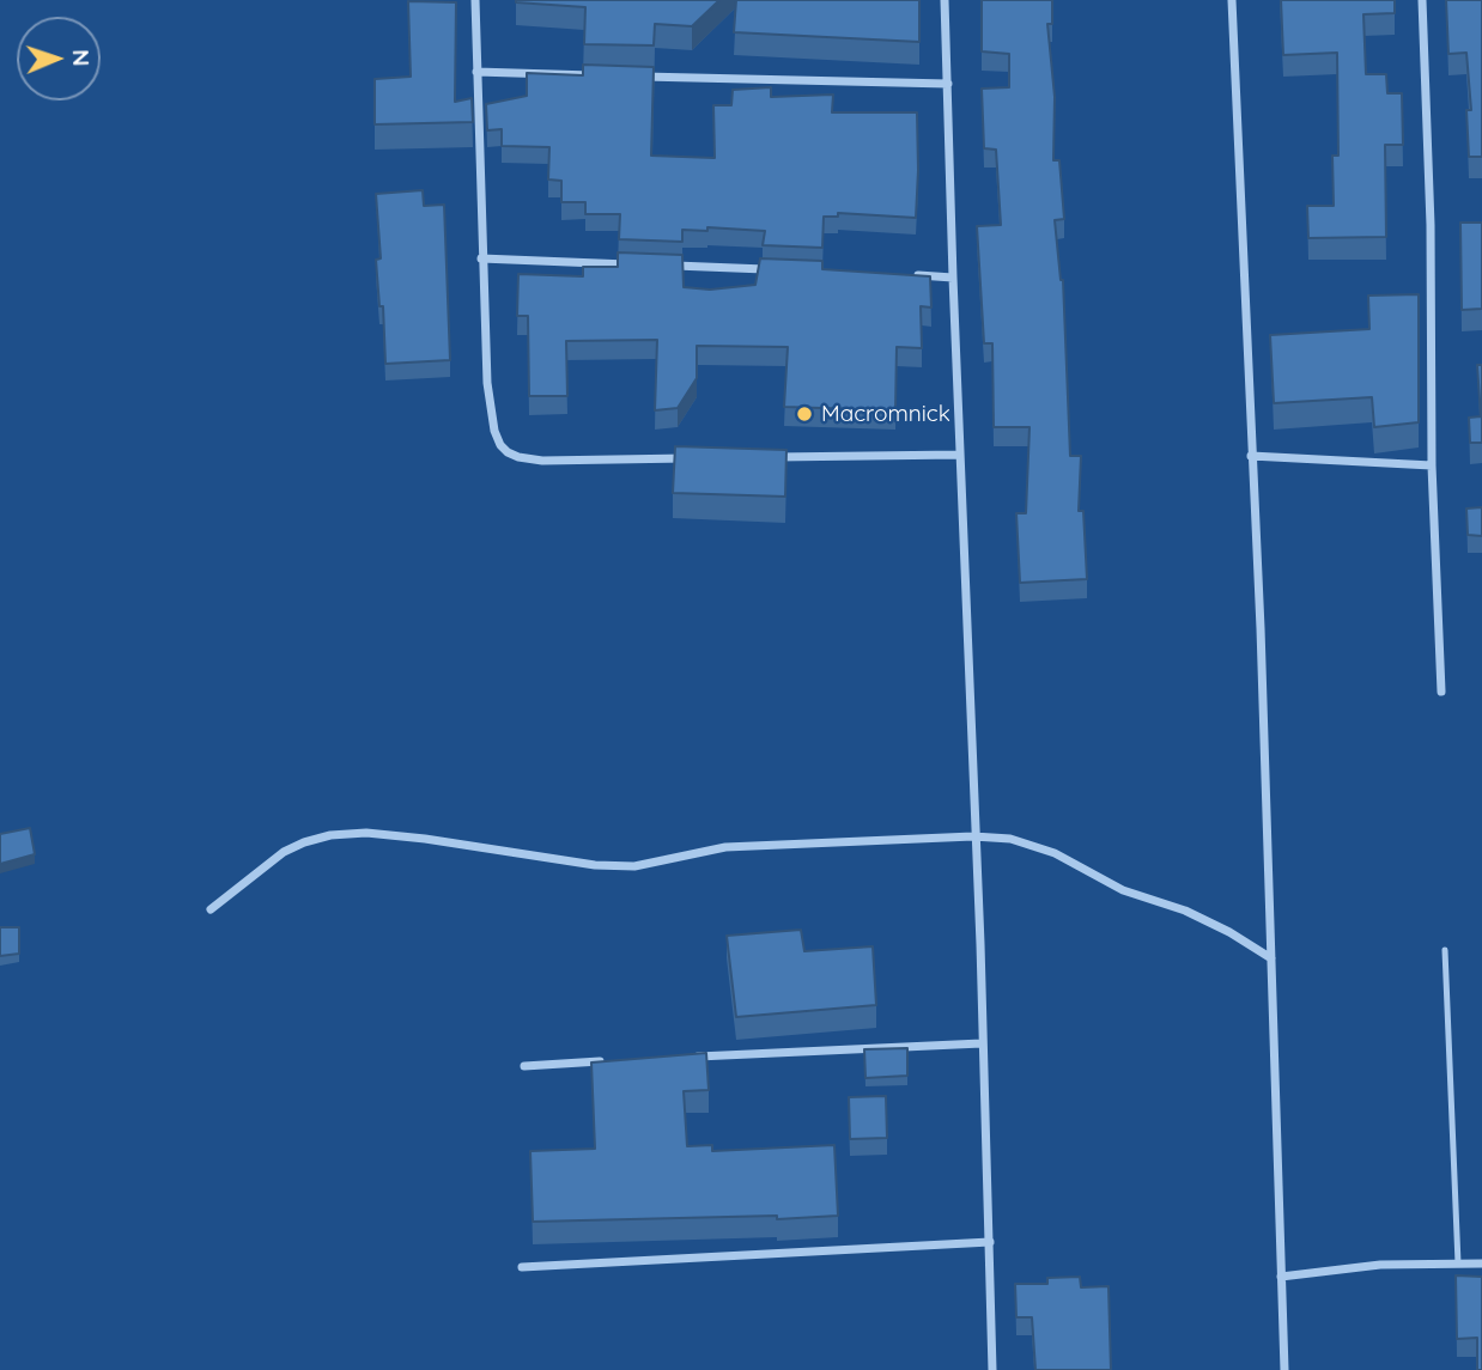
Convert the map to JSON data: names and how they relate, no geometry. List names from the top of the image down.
{
  "places": ["Macromnick"],
  "north": "right"
}
